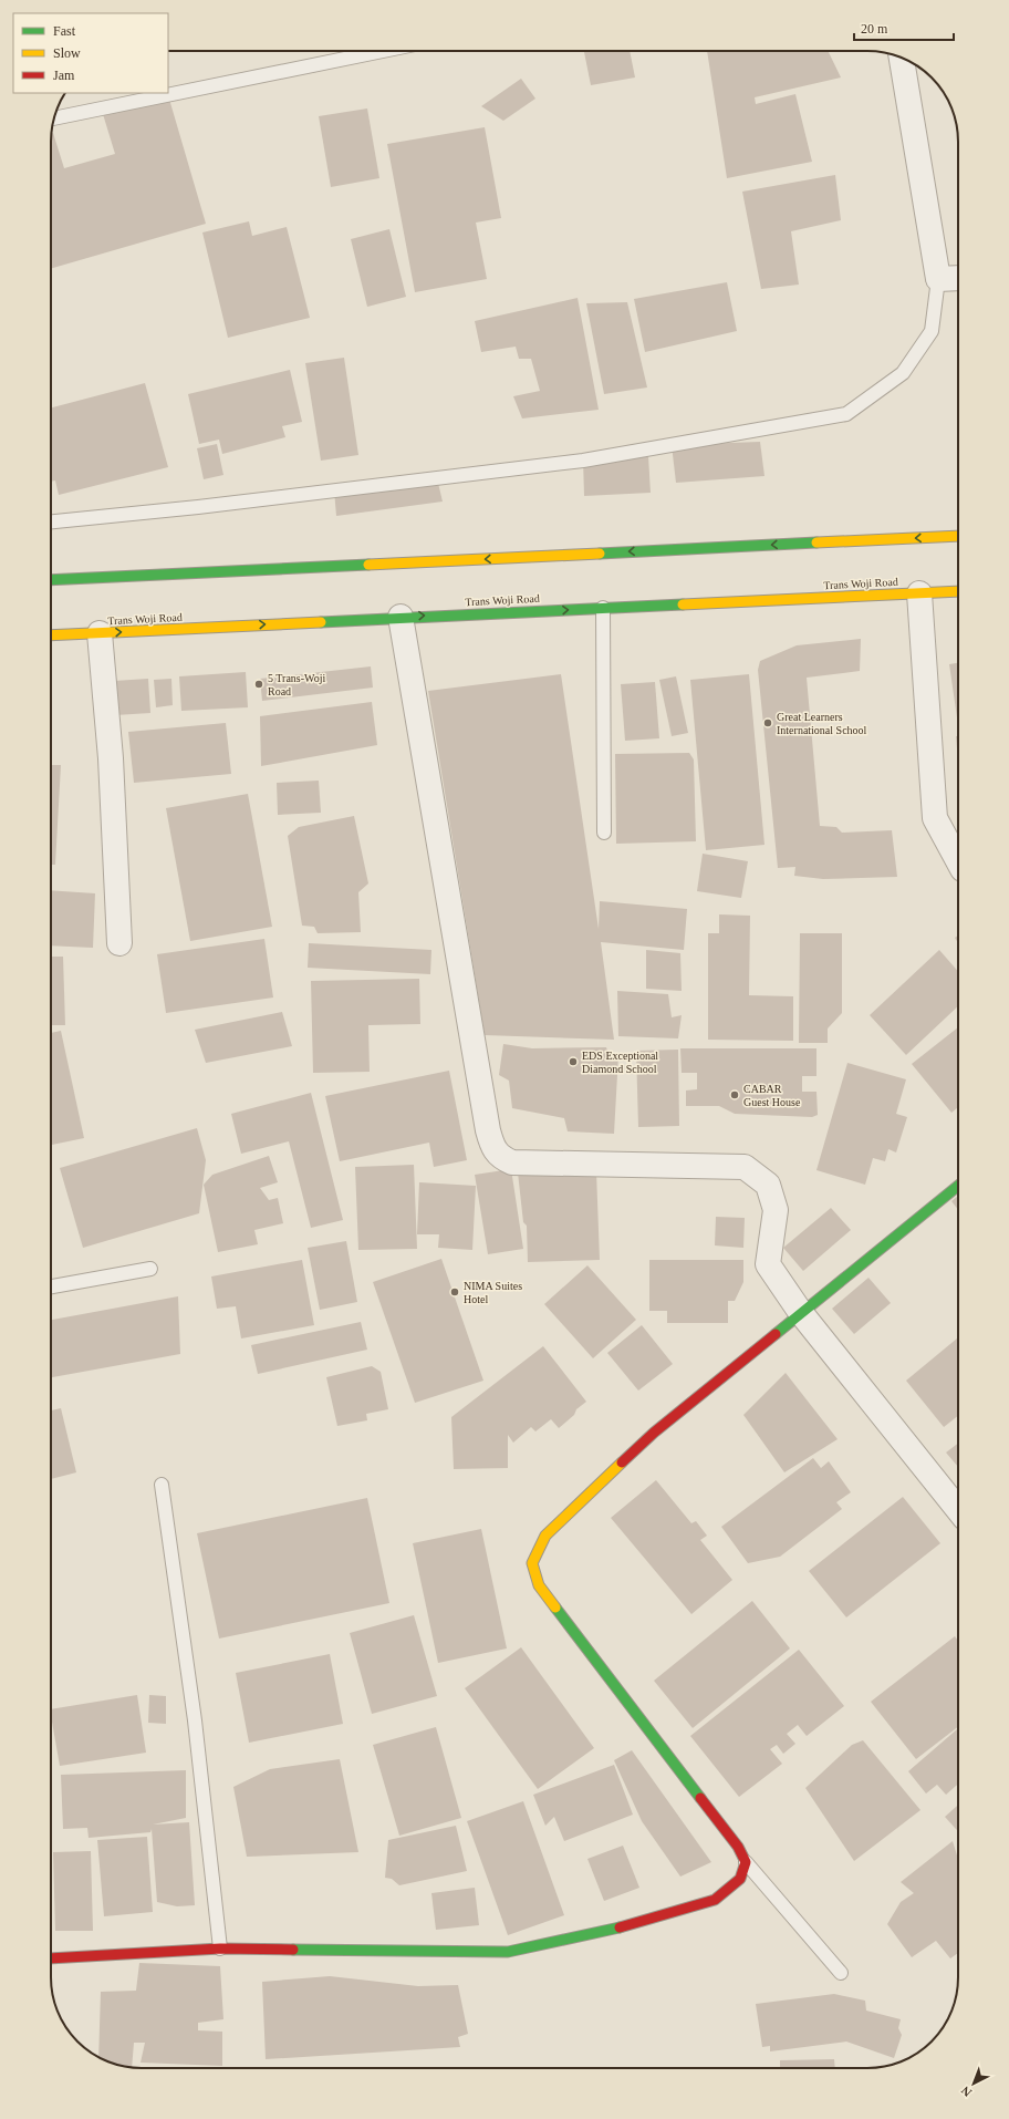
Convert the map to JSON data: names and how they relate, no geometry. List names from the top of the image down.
{
  "streets": {
    "main road": ["Trans Woji Road"]
  },
  "places": [
    "5 Trans-Woji Road",
    "Great Learners International School",
    "EDS Exceptional Diamond School",
    "CABAR Guest House",
    "NIMA Suites Hotel"
  ],
  "legend": ["Fast", "Slow", "Jam"],
  "scale_bar": "20 m",
  "north": "bottom left"
}
